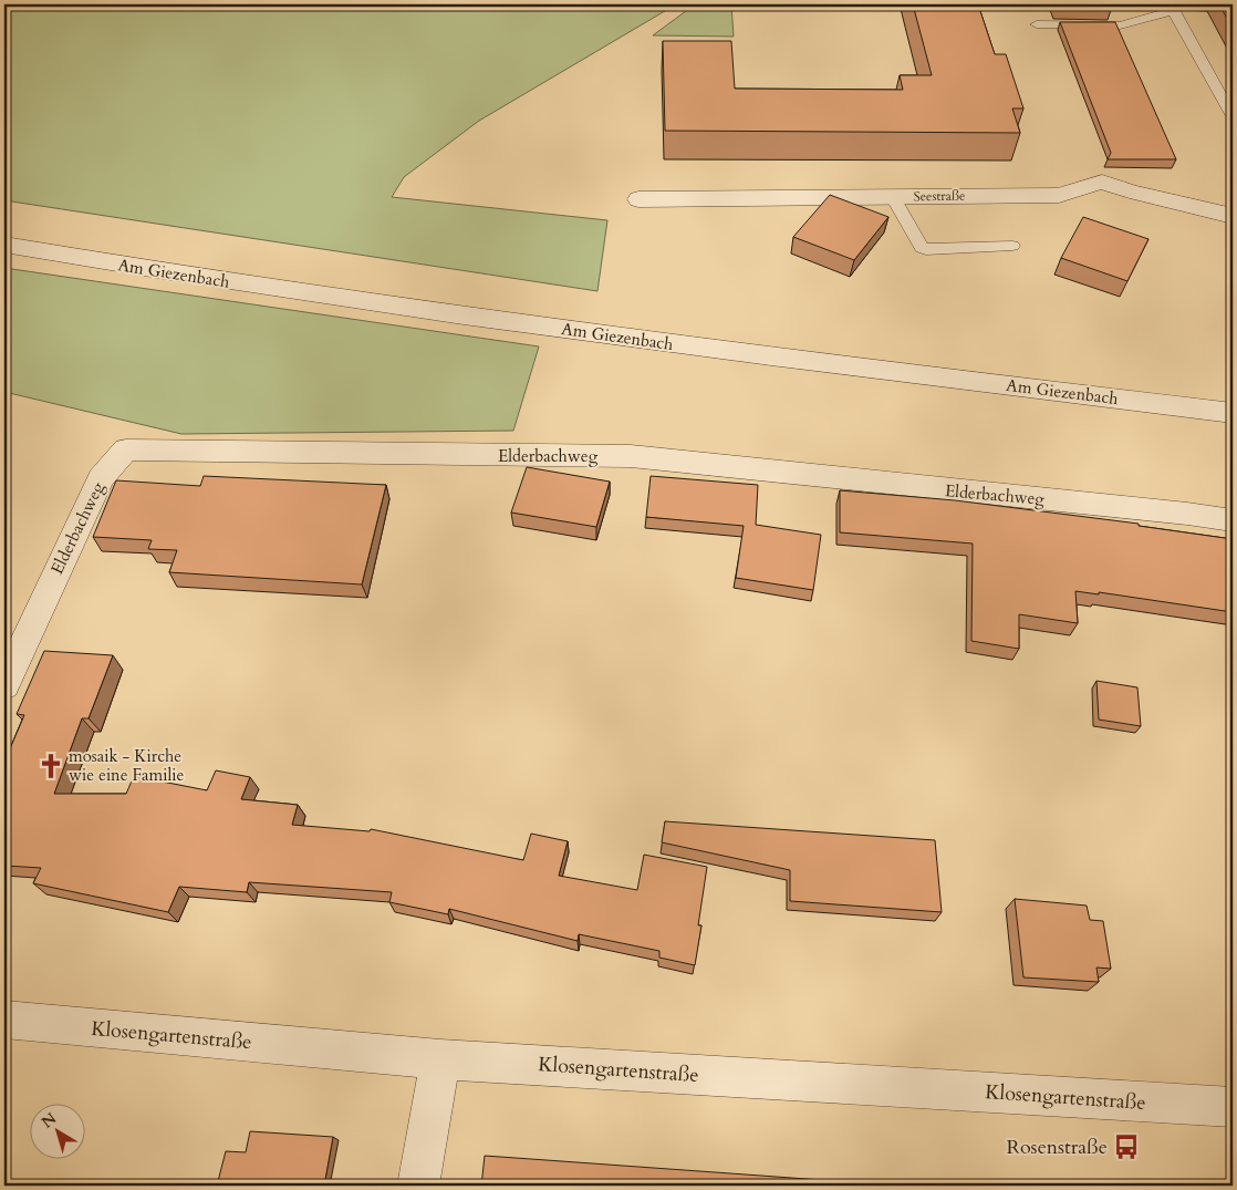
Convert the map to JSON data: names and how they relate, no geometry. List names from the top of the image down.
{
  "streets": {
    "street": [
      "Seestraße",
      "Am Giezenbach",
      "Elderbachweg",
      "Klosengartenstraße"
    ]
  },
  "places": {
    "church": ["mosaik - Kirche wie eine Familie"],
    "bus stop": ["Rosenstraße"]
  },
  "north": "top left"
}
